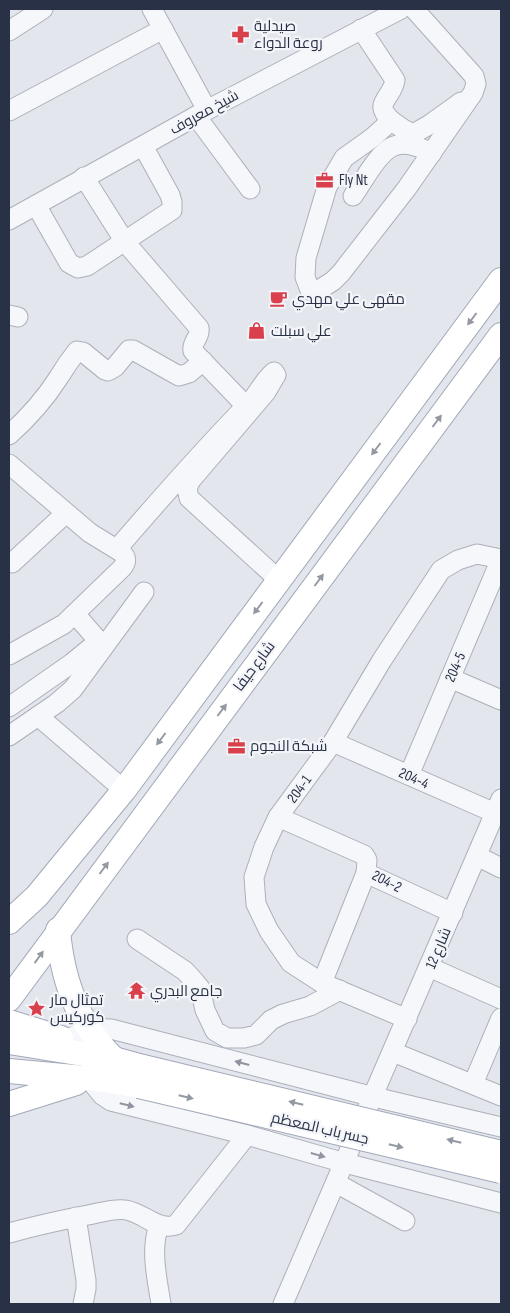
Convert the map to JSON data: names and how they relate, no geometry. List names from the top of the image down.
{
  "streets": {
    "main road": ["شارع حيفا", "جسر باب المعظم"],
    "street": [
      "شیخ معروف",
      "204-5",
      "204-4",
      "204-1",
      "204-2",
      "شارع 12"
    ]
  },
  "crossings": [
    ["204-5", "204-4"],
    ["204-5", "204-1"],
    ["204-4", "204-1"],
    ["204-4", "شارع 12"],
    ["204-1", "204-2"],
    ["204-1", "شارع 12"],
    ["204-2", "شارع 12"]
  ],
  "places": {
    "pharmacy": ["صيدلية روعة الدواء"],
    "office": ["Fly Nt", "شبكة النجوم"],
    "cafe": ["مقهى علي مهدي"],
    "shop": ["علي سبلت"],
    "temple": ["جامع البدري"],
    "place": ["تمثال مار كوركيس"]
  }
}
